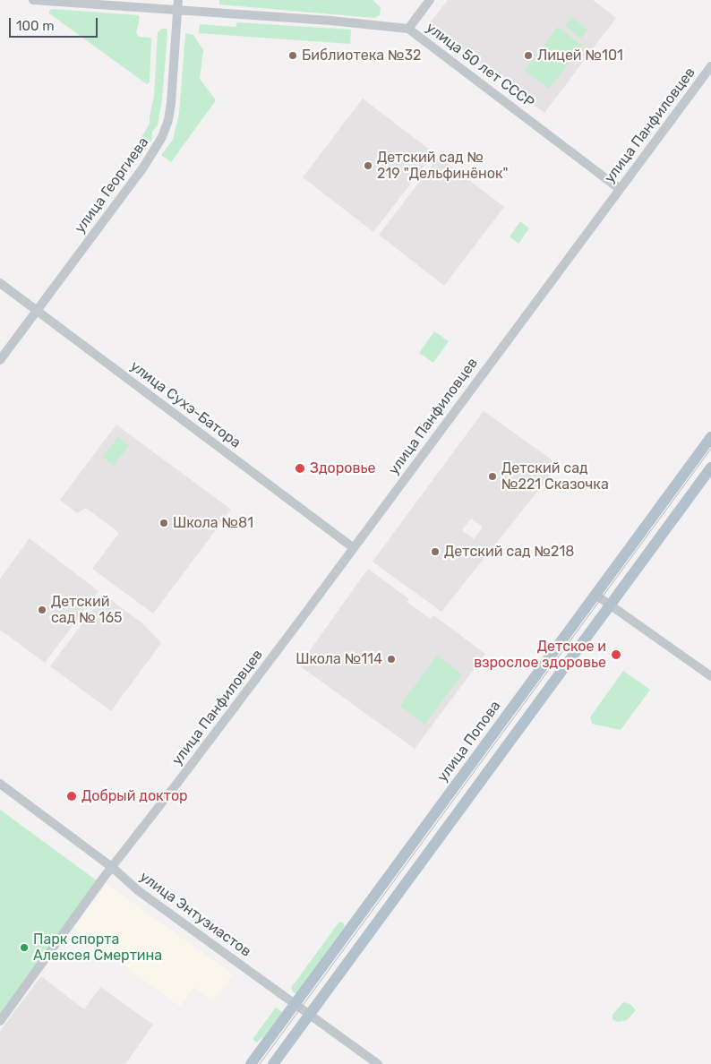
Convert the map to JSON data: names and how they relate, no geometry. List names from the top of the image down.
{
  "streets": {
    "main road": ["улица Попова"],
    "street": [
      "улица 50 лет СССР",
      "улица Панфиловцев",
      "улица Георгиева",
      "улица Сухэ-Батора",
      "улица Энтузиастов"
    ]
  },
  "crossings": [
    ["улица 50 лет СССР", "улица Панфиловцев"],
    ["улица 50 лет СССР", "улица Георгиева"],
    ["улица Панфиловцев", "улица Сухэ-Батора"],
    ["улица Панфиловцев", "улица Энтузиастов"],
    ["улица Георгиева", "улица Сухэ-Батора"],
    ["улица Попова", "улица Энтузиастов"]
  ],
  "places": [
    "Библиотека №32",
    "Лицей №101",
    "Детский сад № 219 \"Дельфинёнок\"",
    "Здоровье",
    "Детский сад №221 Сказочка",
    "Школа №81",
    "Детский сад №218",
    "Детский сад № 165",
    "Детское и взрослое здоровье",
    "Школа №114",
    "Добрый доктор",
    "Парк спорта Алексея Смертина"
  ],
  "scale_bar": "100 m"
}
